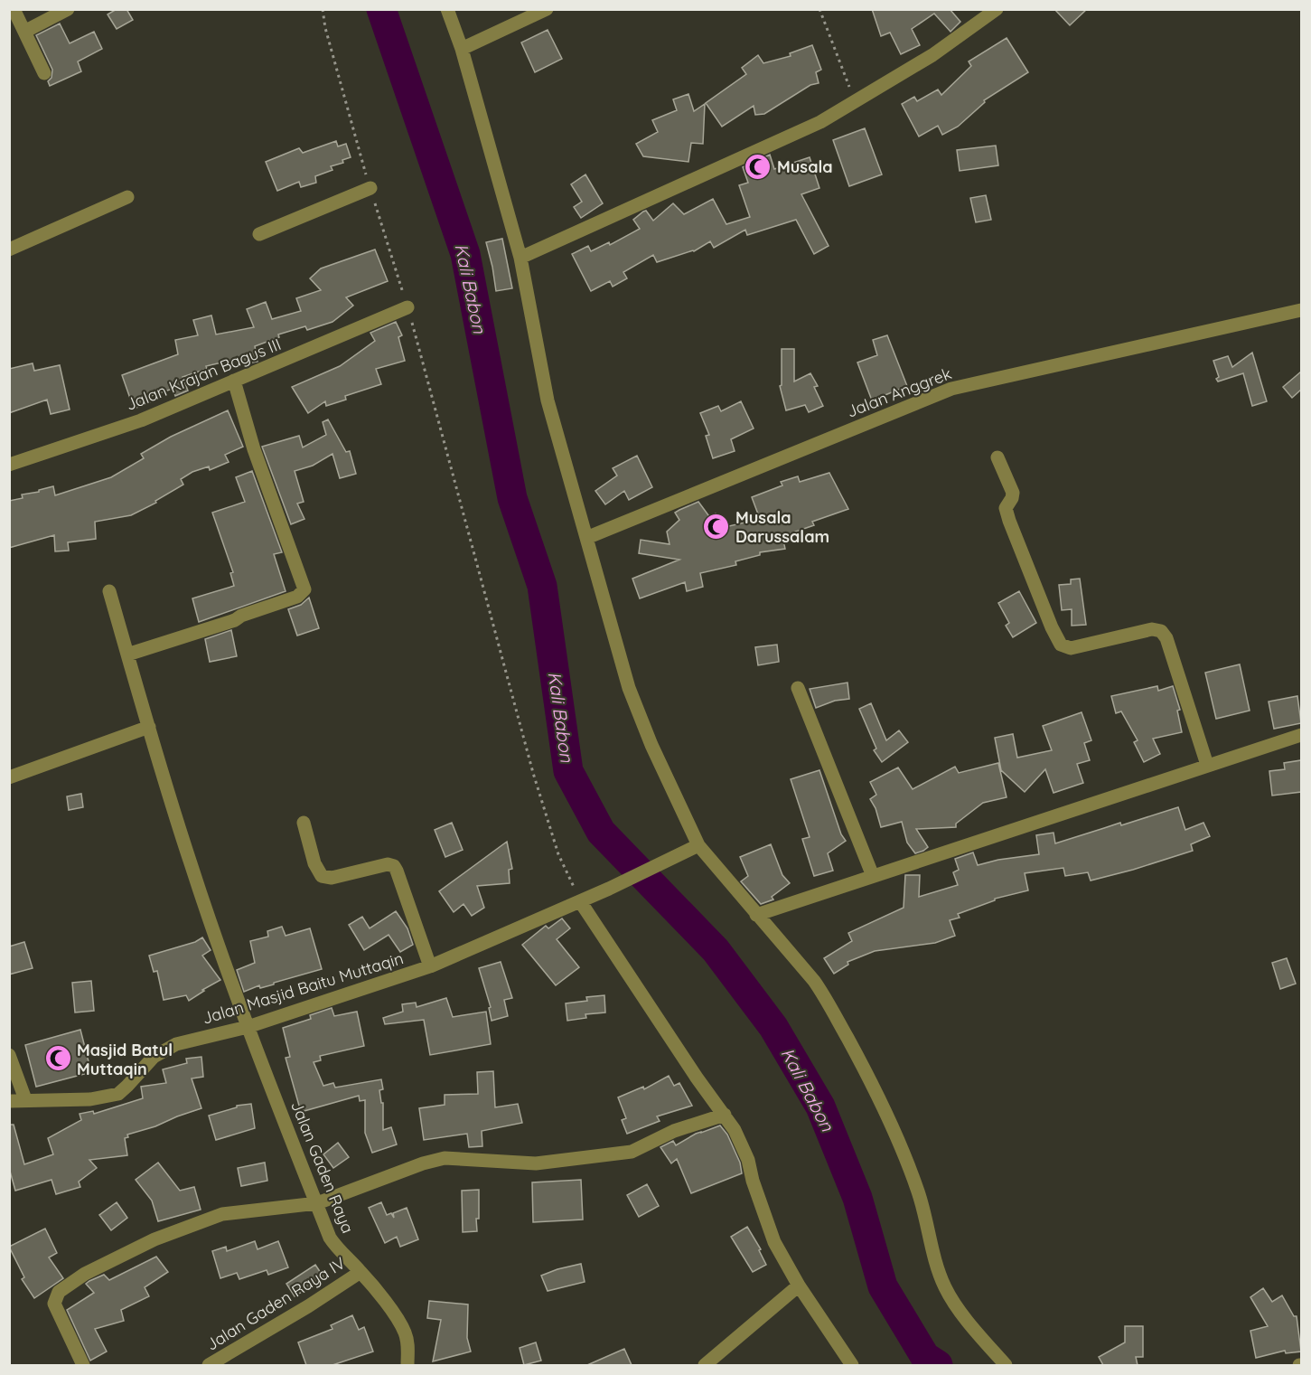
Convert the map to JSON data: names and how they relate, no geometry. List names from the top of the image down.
{
  "streets": {
    "street": [
      "Jalan Krajan Bagus III",
      "Jalan Anggrek",
      "Jalan Masjid Baitu Muttaqin",
      "Jalan Gaden Raya",
      "Jalan Gaden Raya IV"
    ]
  },
  "crossings": [
    ["Jalan Masjid Baitu Muttaqin", "Jalan Gaden Raya"],
    ["Jalan Gaden Raya", "Jalan Gaden Raya IV"]
  ],
  "water": ["Kali Babon"],
  "places": {
    "mosque": ["Musala", "Musala Darussalam", "Masjid Batul Muttaqin"]
  }
}
